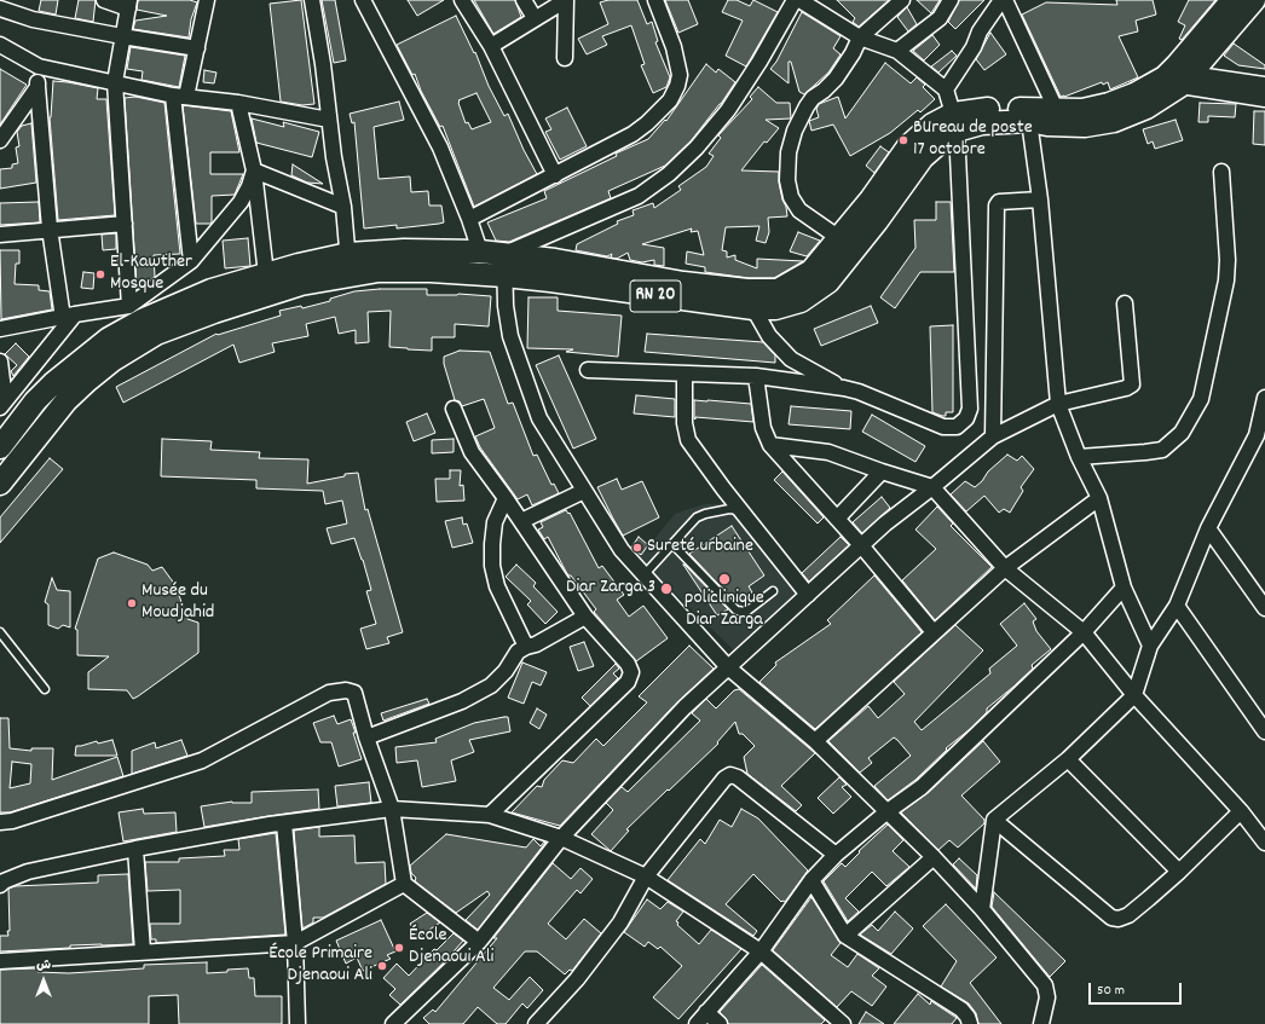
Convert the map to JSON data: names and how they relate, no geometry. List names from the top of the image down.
{
  "streets": {
    "main road": ["RN 20"]
  },
  "places": [
    "BUreau de poste 17 octobre",
    "El-Kawther Mosque",
    "Sureté urbaine",
    "policlinique Diar Zarga",
    "Diar Zarga 3",
    "Musée du Moudjahid",
    "École Djenaoui Ali",
    "École Primaire Djenaoui Ali"
  ],
  "scale_bar": "50 m",
  "north": "top"
}
